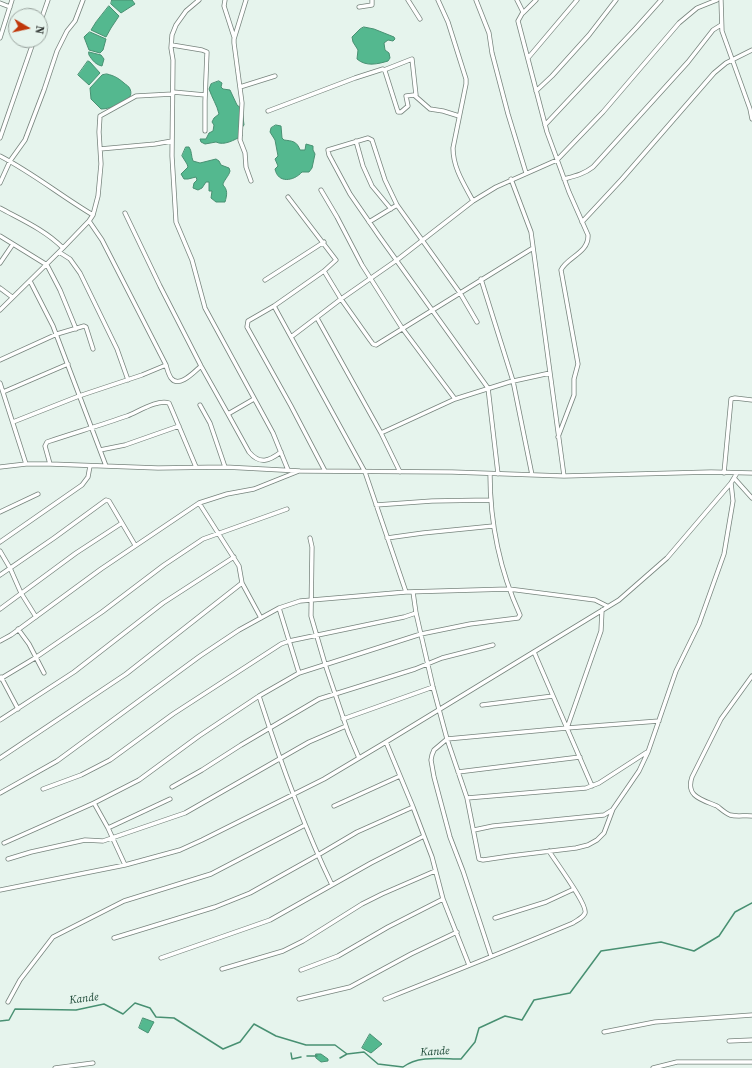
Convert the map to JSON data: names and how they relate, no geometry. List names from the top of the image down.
{
  "water": ["Kande"],
  "north": "right"
}
